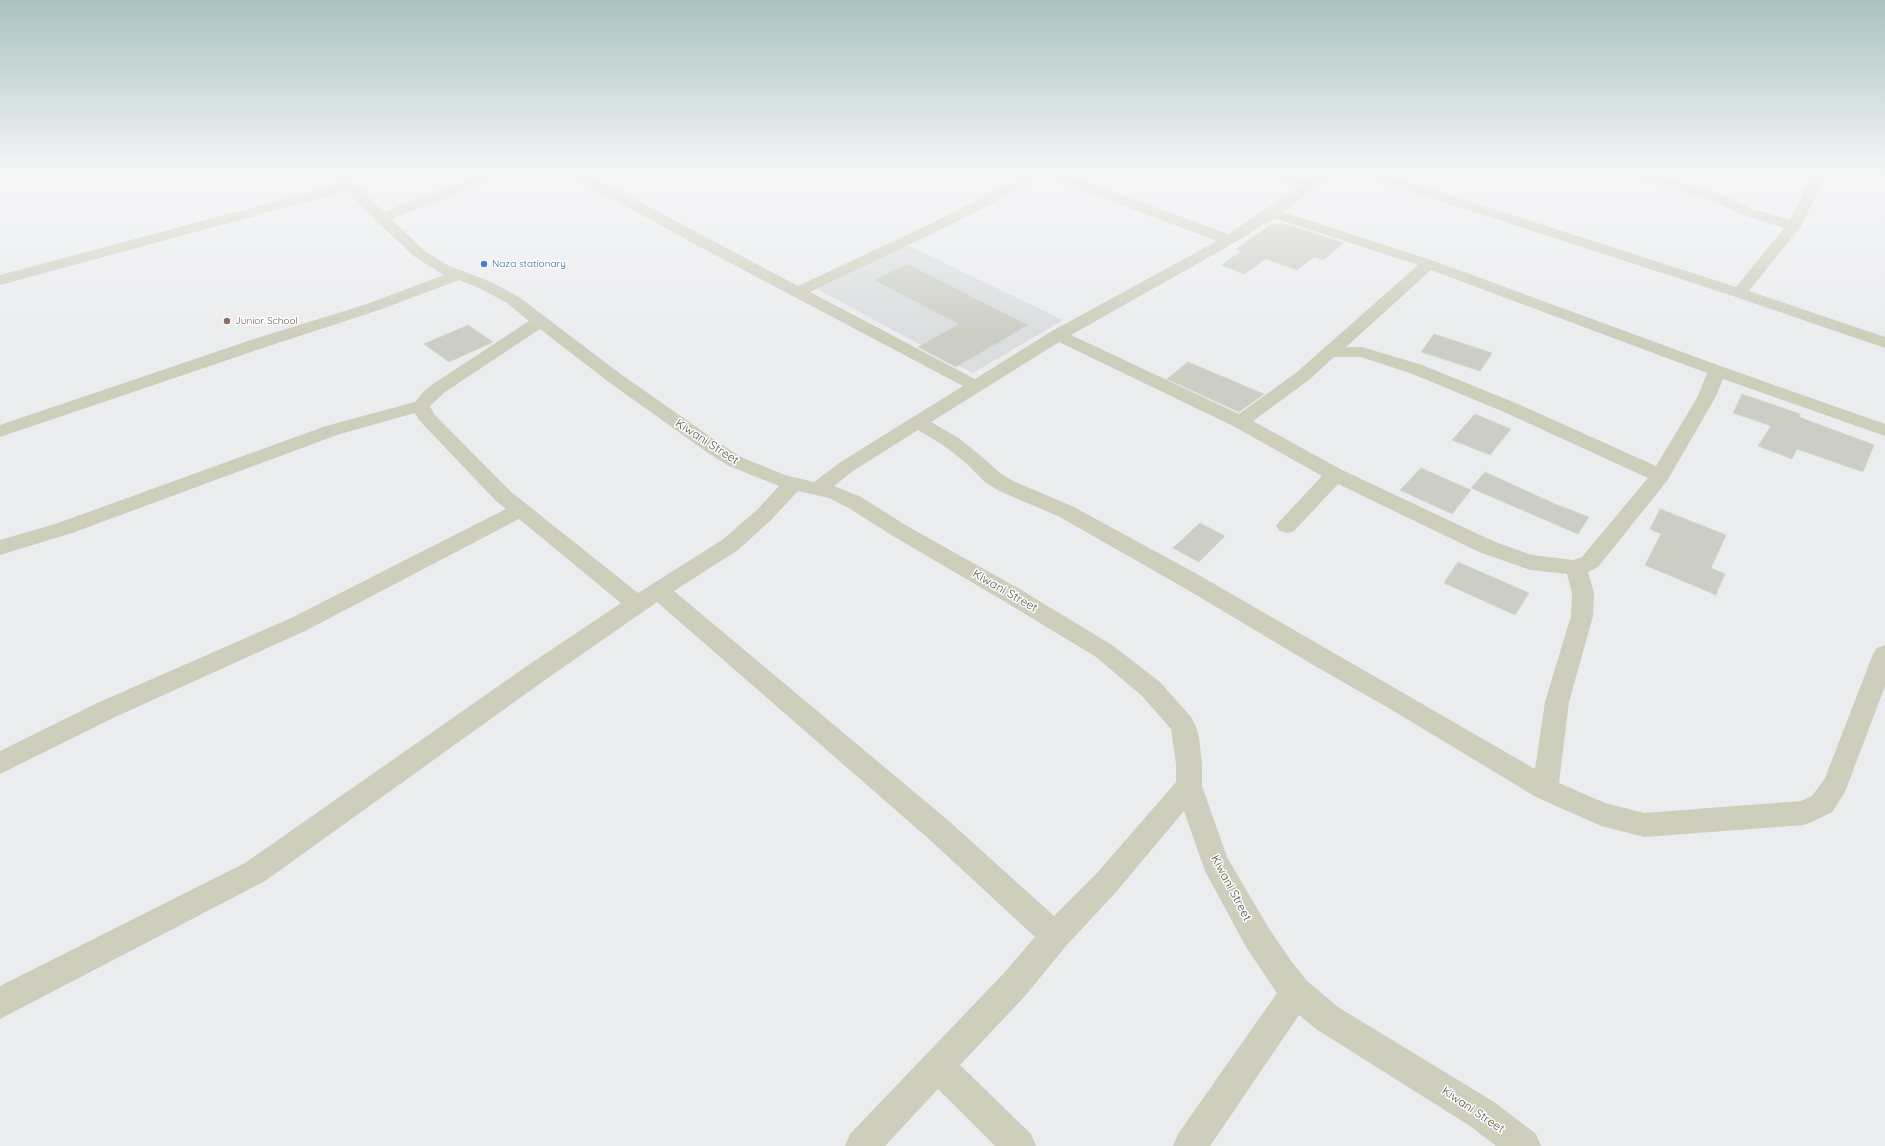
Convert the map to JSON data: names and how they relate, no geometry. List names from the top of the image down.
{
  "streets": {
    "street": ["Kiwani Street"]
  },
  "places": ["Naza stationary", "Junior School"]
}
